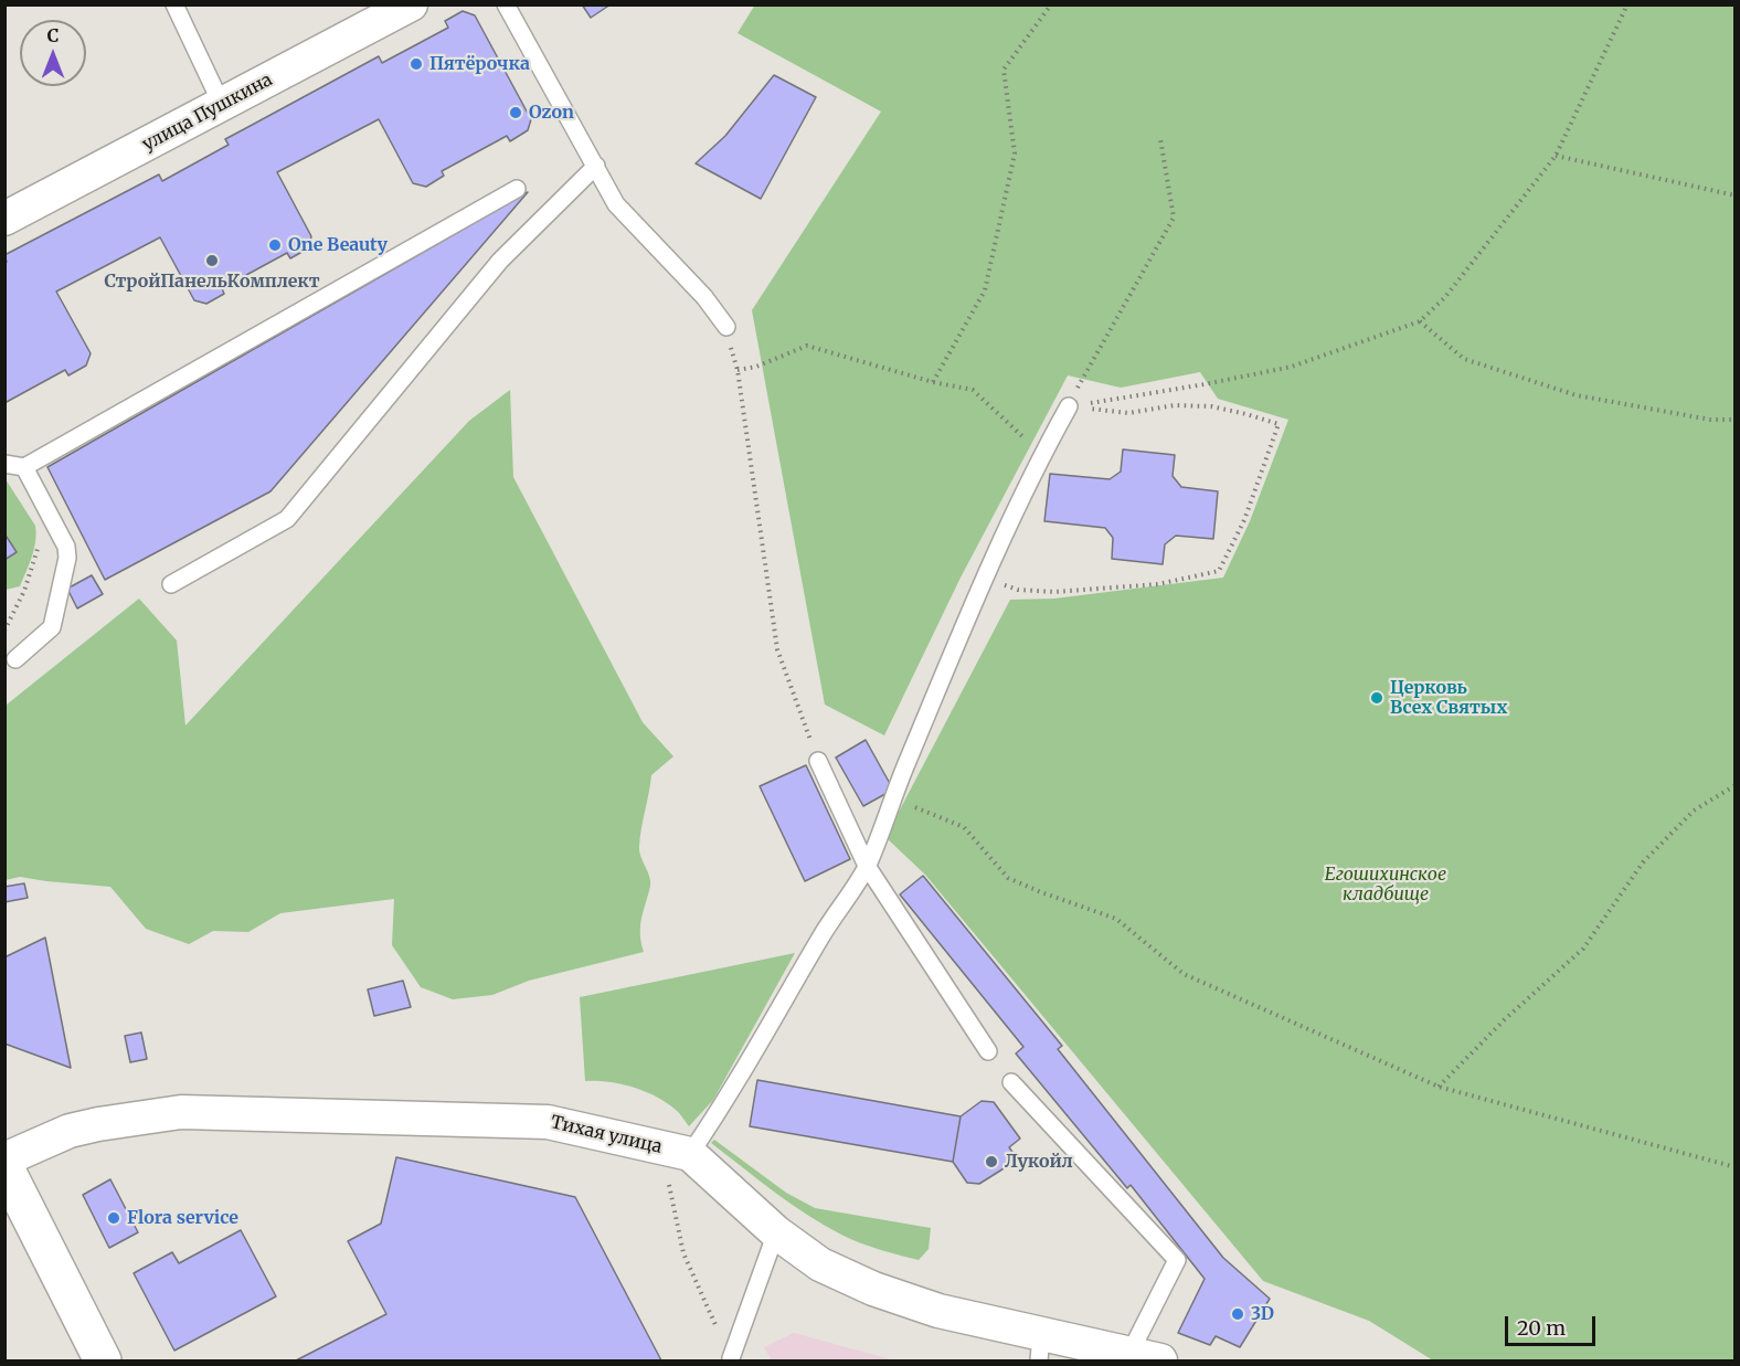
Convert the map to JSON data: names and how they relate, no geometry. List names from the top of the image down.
{
  "streets": {
    "street": ["улица Пушкина", "Тихая улица"]
  },
  "parks": ["Егошихинское кладбище"],
  "places": [
    "Пятёрочка",
    "Ozon",
    "One Beauty",
    "СтройПанельКомплект",
    "Церковь Всех Святых",
    "Лукойл",
    "Flora service",
    "3D"
  ],
  "scale_bar": "20 m",
  "north": "top"
}
